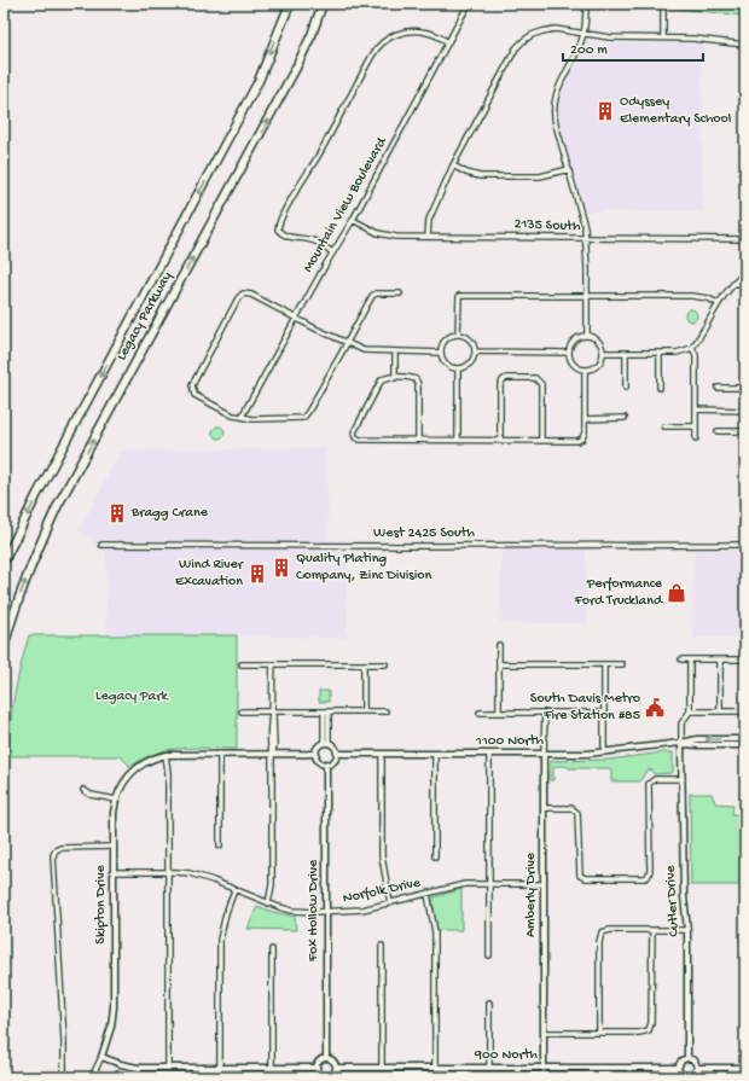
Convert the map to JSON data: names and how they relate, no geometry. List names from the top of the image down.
{
  "streets": {
    "highway": ["Legacy Parkway"],
    "street": [
      "Mountain View Boulevard",
      "2135 South",
      "West 2425 South",
      "1100 North",
      "Norfolk Drive",
      "Amberly Drive",
      "Cutler Drive",
      "Skipton Drive",
      "Fox Hollow Drive",
      "900 North"
    ]
  },
  "crossings": [
    ["Mountain View Boulevard", "2135 South"],
    ["1100 North", "Amberly Drive"],
    ["1100 North", "Cutler Drive"],
    ["1100 North", "Fox Hollow Drive"],
    ["Norfolk Drive", "Amberly Drive"],
    ["Norfolk Drive", "Skipton Drive"],
    ["Norfolk Drive", "Fox Hollow Drive"],
    ["Amberly Drive", "900 North"],
    ["Cutler Drive", "900 North"],
    ["Fox Hollow Drive", "900 North"]
  ],
  "parks": ["Legacy Park"],
  "places": {
    "building": [
      "Odyssey Elementary School",
      "Bragg Crane",
      "Quality Plating Company, Zinc Division",
      "Wind River Excavation"
    ],
    "shop": ["Performance Ford Truckland"],
    "public building": ["South Davis Metro Fire Station #85"]
  },
  "scale_bar": "200 m"
}
